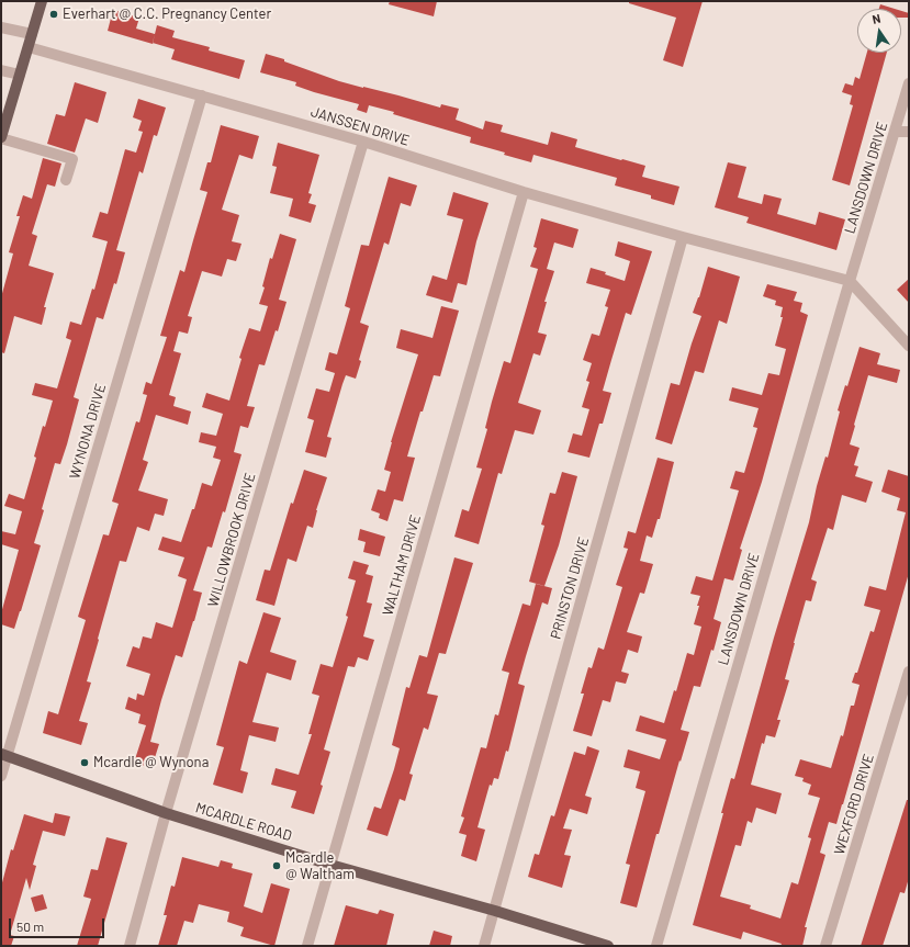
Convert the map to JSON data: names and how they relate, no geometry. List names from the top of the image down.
{
  "streets": {
    "main road": ["MCARDLE ROAD"],
    "street": [
      "JANSSEN DRIVE",
      "LANSDOWN DRIVE",
      "WYNONA DRIVE",
      "WILLOWBROOK DRIVE",
      "WALTHAM DRIVE",
      "PRINSTON DRIVE",
      "WEXFORD DRIVE"
    ]
  },
  "crossings": [
    ["JANSSEN DRIVE", "WYNONA DRIVE"],
    ["JANSSEN DRIVE", "WILLOWBROOK DRIVE"],
    ["JANSSEN DRIVE", "WALTHAM DRIVE"],
    ["JANSSEN DRIVE", "PRINSTON DRIVE"],
    ["WYNONA DRIVE", "MCARDLE ROAD"],
    ["WILLOWBROOK DRIVE", "MCARDLE ROAD"],
    ["WALTHAM DRIVE", "MCARDLE ROAD"],
    ["PRINSTON DRIVE", "MCARDLE ROAD"]
  ],
  "places": ["Everhart @ C.C. Pregnancy Center", "Mcardle @ Wynona", "Mcardle @ Waltham"],
  "scale_bar": "50 m",
  "north": "top"
}
